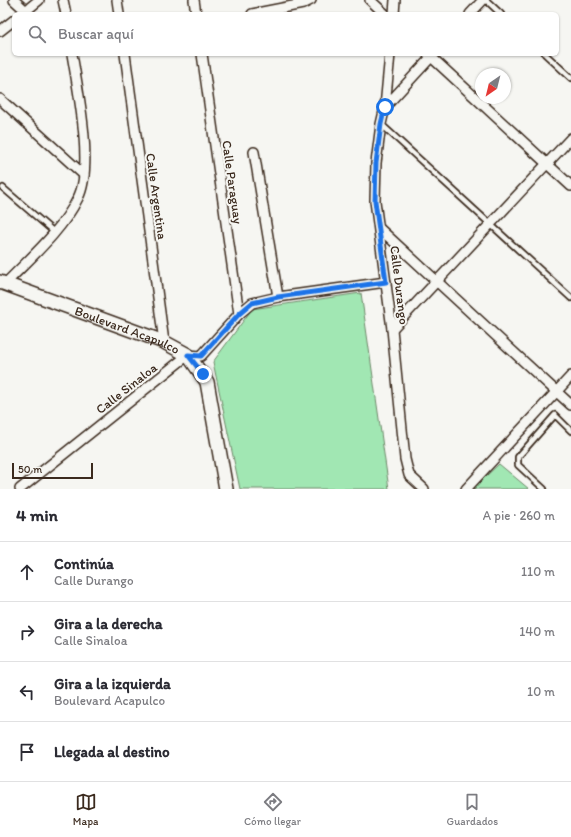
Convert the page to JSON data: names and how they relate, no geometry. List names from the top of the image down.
{
  "streets": {
    "main road": ["Boulevard Acapulco"],
    "street": [
      "Calle Paraguay",
      "Calle Argentina",
      "Calle Durango",
      "Calle Sinaloa"
    ]
  },
  "crossings": [
    ["Calle Paraguay", "Calle Sinaloa"],
    ["Calle Argentina", "Boulevard Acapulco"],
    ["Calle Durango", "Calle Sinaloa"],
    ["Boulevard Acapulco", "Calle Sinaloa"]
  ],
  "scale_bar": "50 m",
  "north": "bottom left",
  "page": {
    "search": "Buscar aquí",
    "scale": "50 m",
    "heading": ["4 min", "A pie · 260 m"],
    "list": [
      ["Continúa", "Calle Durango", "110 m"],
      ["Gira a la derecha", "Calle Sinaloa", "140 m"],
      ["Gira a la izquierda", "Boulevard Acapulco", "10 m"],
      "Llegada al destino"
    ],
    "nav": ["Mapa", "Cómo llegar", "Guardados"]
  }
}
